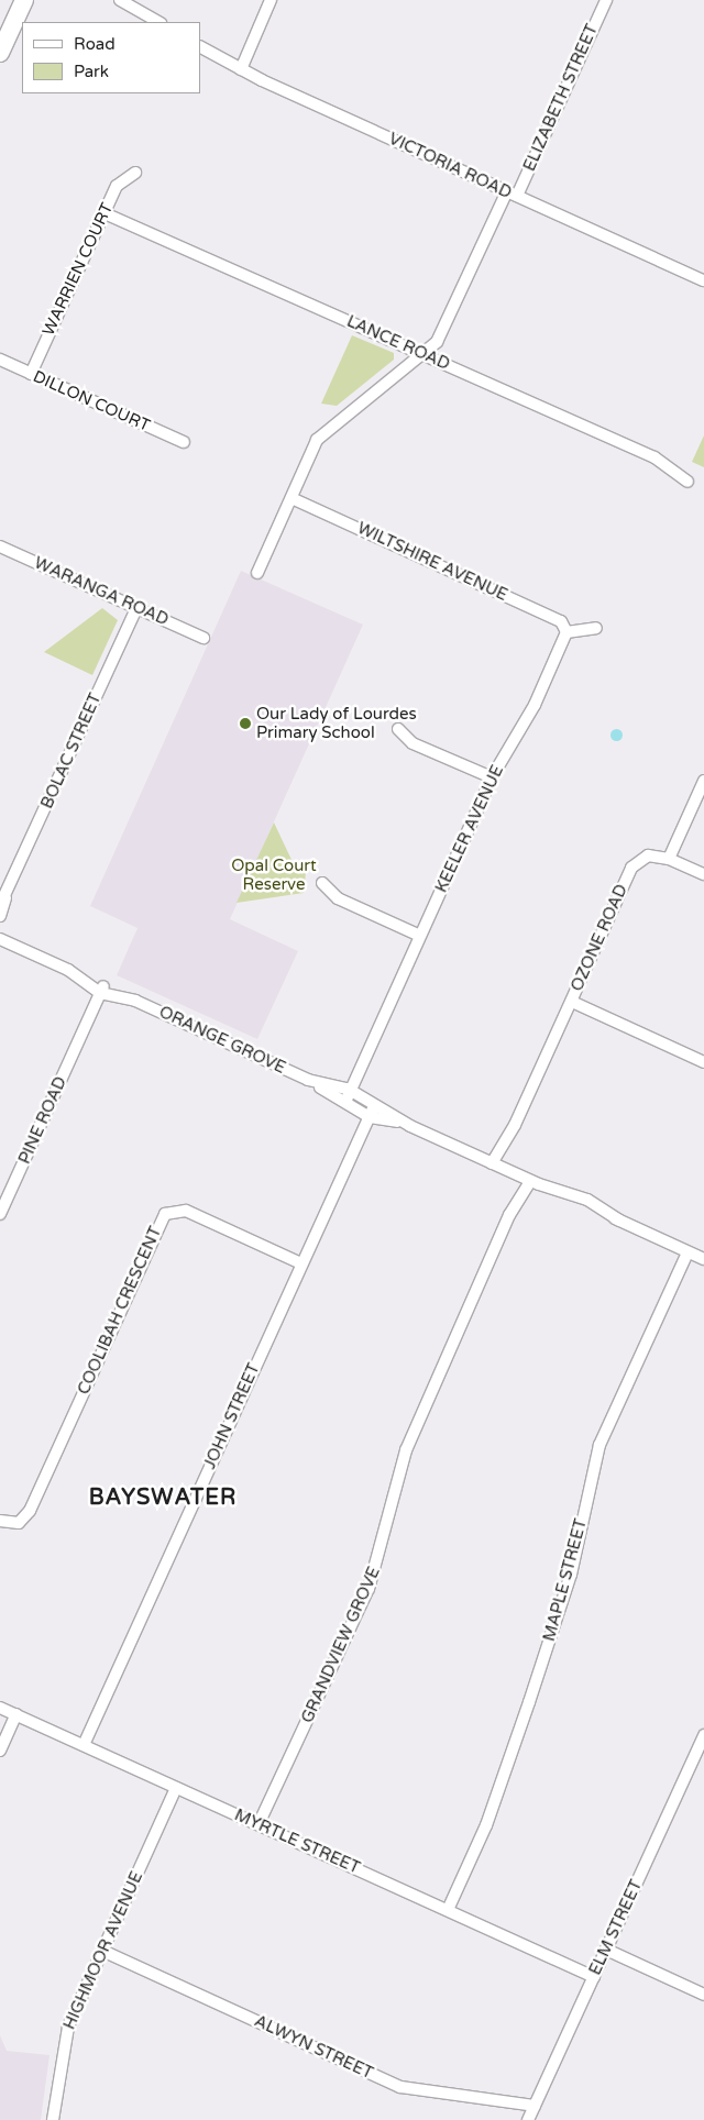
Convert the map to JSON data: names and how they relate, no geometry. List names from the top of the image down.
{
  "streets": {
    "street": [
      "ELIZABETH STREET",
      "VICTORIA ROAD",
      "WARRIEN COURT",
      "LANCE ROAD",
      "DILLON COURT",
      "WILTSHIRE AVENUE",
      "WARANGA ROAD",
      "BOLAC STREET",
      "KEELER AVENUE",
      "OZONE ROAD",
      "ORANGE GROVE",
      "PINE ROAD",
      "COOLIBAH CRESCENT",
      "JOHN STREET",
      "MAPLE STREET",
      "GRANDVIEW GROVE",
      "MYRTLE STREET",
      "ELM STREET",
      "HIGHMOOR AVENUE",
      "ALWYN STREET"
    ]
  },
  "crossings": [
    ["ELIZABETH STREET", "VICTORIA ROAD"],
    ["ELIZABETH STREET", "LANCE ROAD"],
    ["ELIZABETH STREET", "WILTSHIRE AVENUE"],
    ["WARRIEN COURT", "LANCE ROAD"],
    ["WARRIEN COURT", "DILLON COURT"],
    ["WILTSHIRE AVENUE", "KEELER AVENUE"],
    ["WARANGA ROAD", "BOLAC STREET"],
    ["KEELER AVENUE", "ORANGE GROVE"],
    ["OZONE ROAD", "ORANGE GROVE"],
    ["ORANGE GROVE", "PINE ROAD"],
    ["ORANGE GROVE", "JOHN STREET"],
    ["ORANGE GROVE", "MAPLE STREET"],
    ["ORANGE GROVE", "GRANDVIEW GROVE"],
    ["COOLIBAH CRESCENT", "JOHN STREET"],
    ["JOHN STREET", "MYRTLE STREET"],
    ["MAPLE STREET", "MYRTLE STREET"],
    ["GRANDVIEW GROVE", "MYRTLE STREET"],
    ["MYRTLE STREET", "ELM STREET"],
    ["MYRTLE STREET", "HIGHMOOR AVENUE"],
    ["ELM STREET", "ALWYN STREET"],
    ["HIGHMOOR AVENUE", "ALWYN STREET"]
  ],
  "districts": ["BAYSWATER"],
  "parks": ["Opal Court Reserve"],
  "places": ["Our Lady of Lourdes Primary School"],
  "legend": ["Road", "Park"]
}
